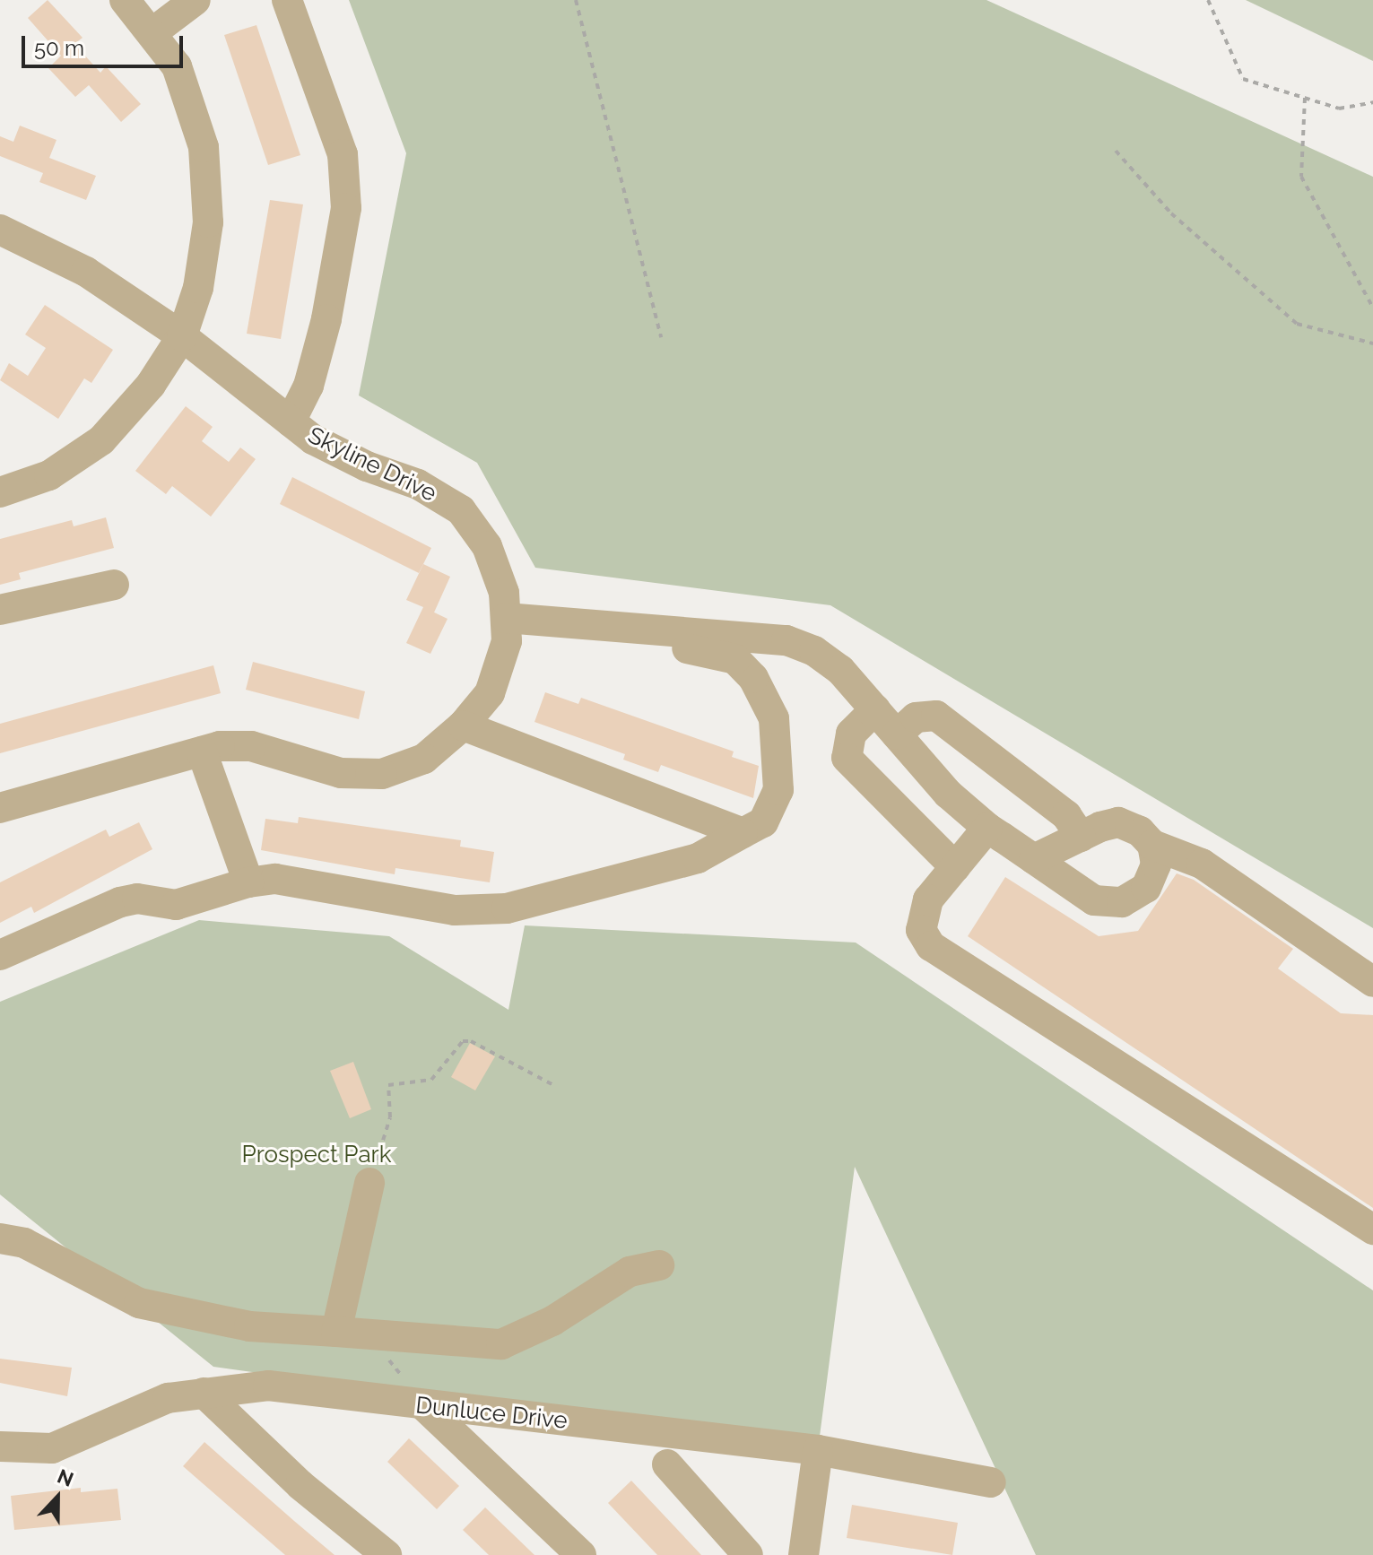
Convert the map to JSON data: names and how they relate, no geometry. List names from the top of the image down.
{
  "streets": {
    "street": ["Skyline Drive", "Dunluce Drive"]
  },
  "parks": ["Prospect Park"],
  "scale_bar": "50 m",
  "north": "top"
}
